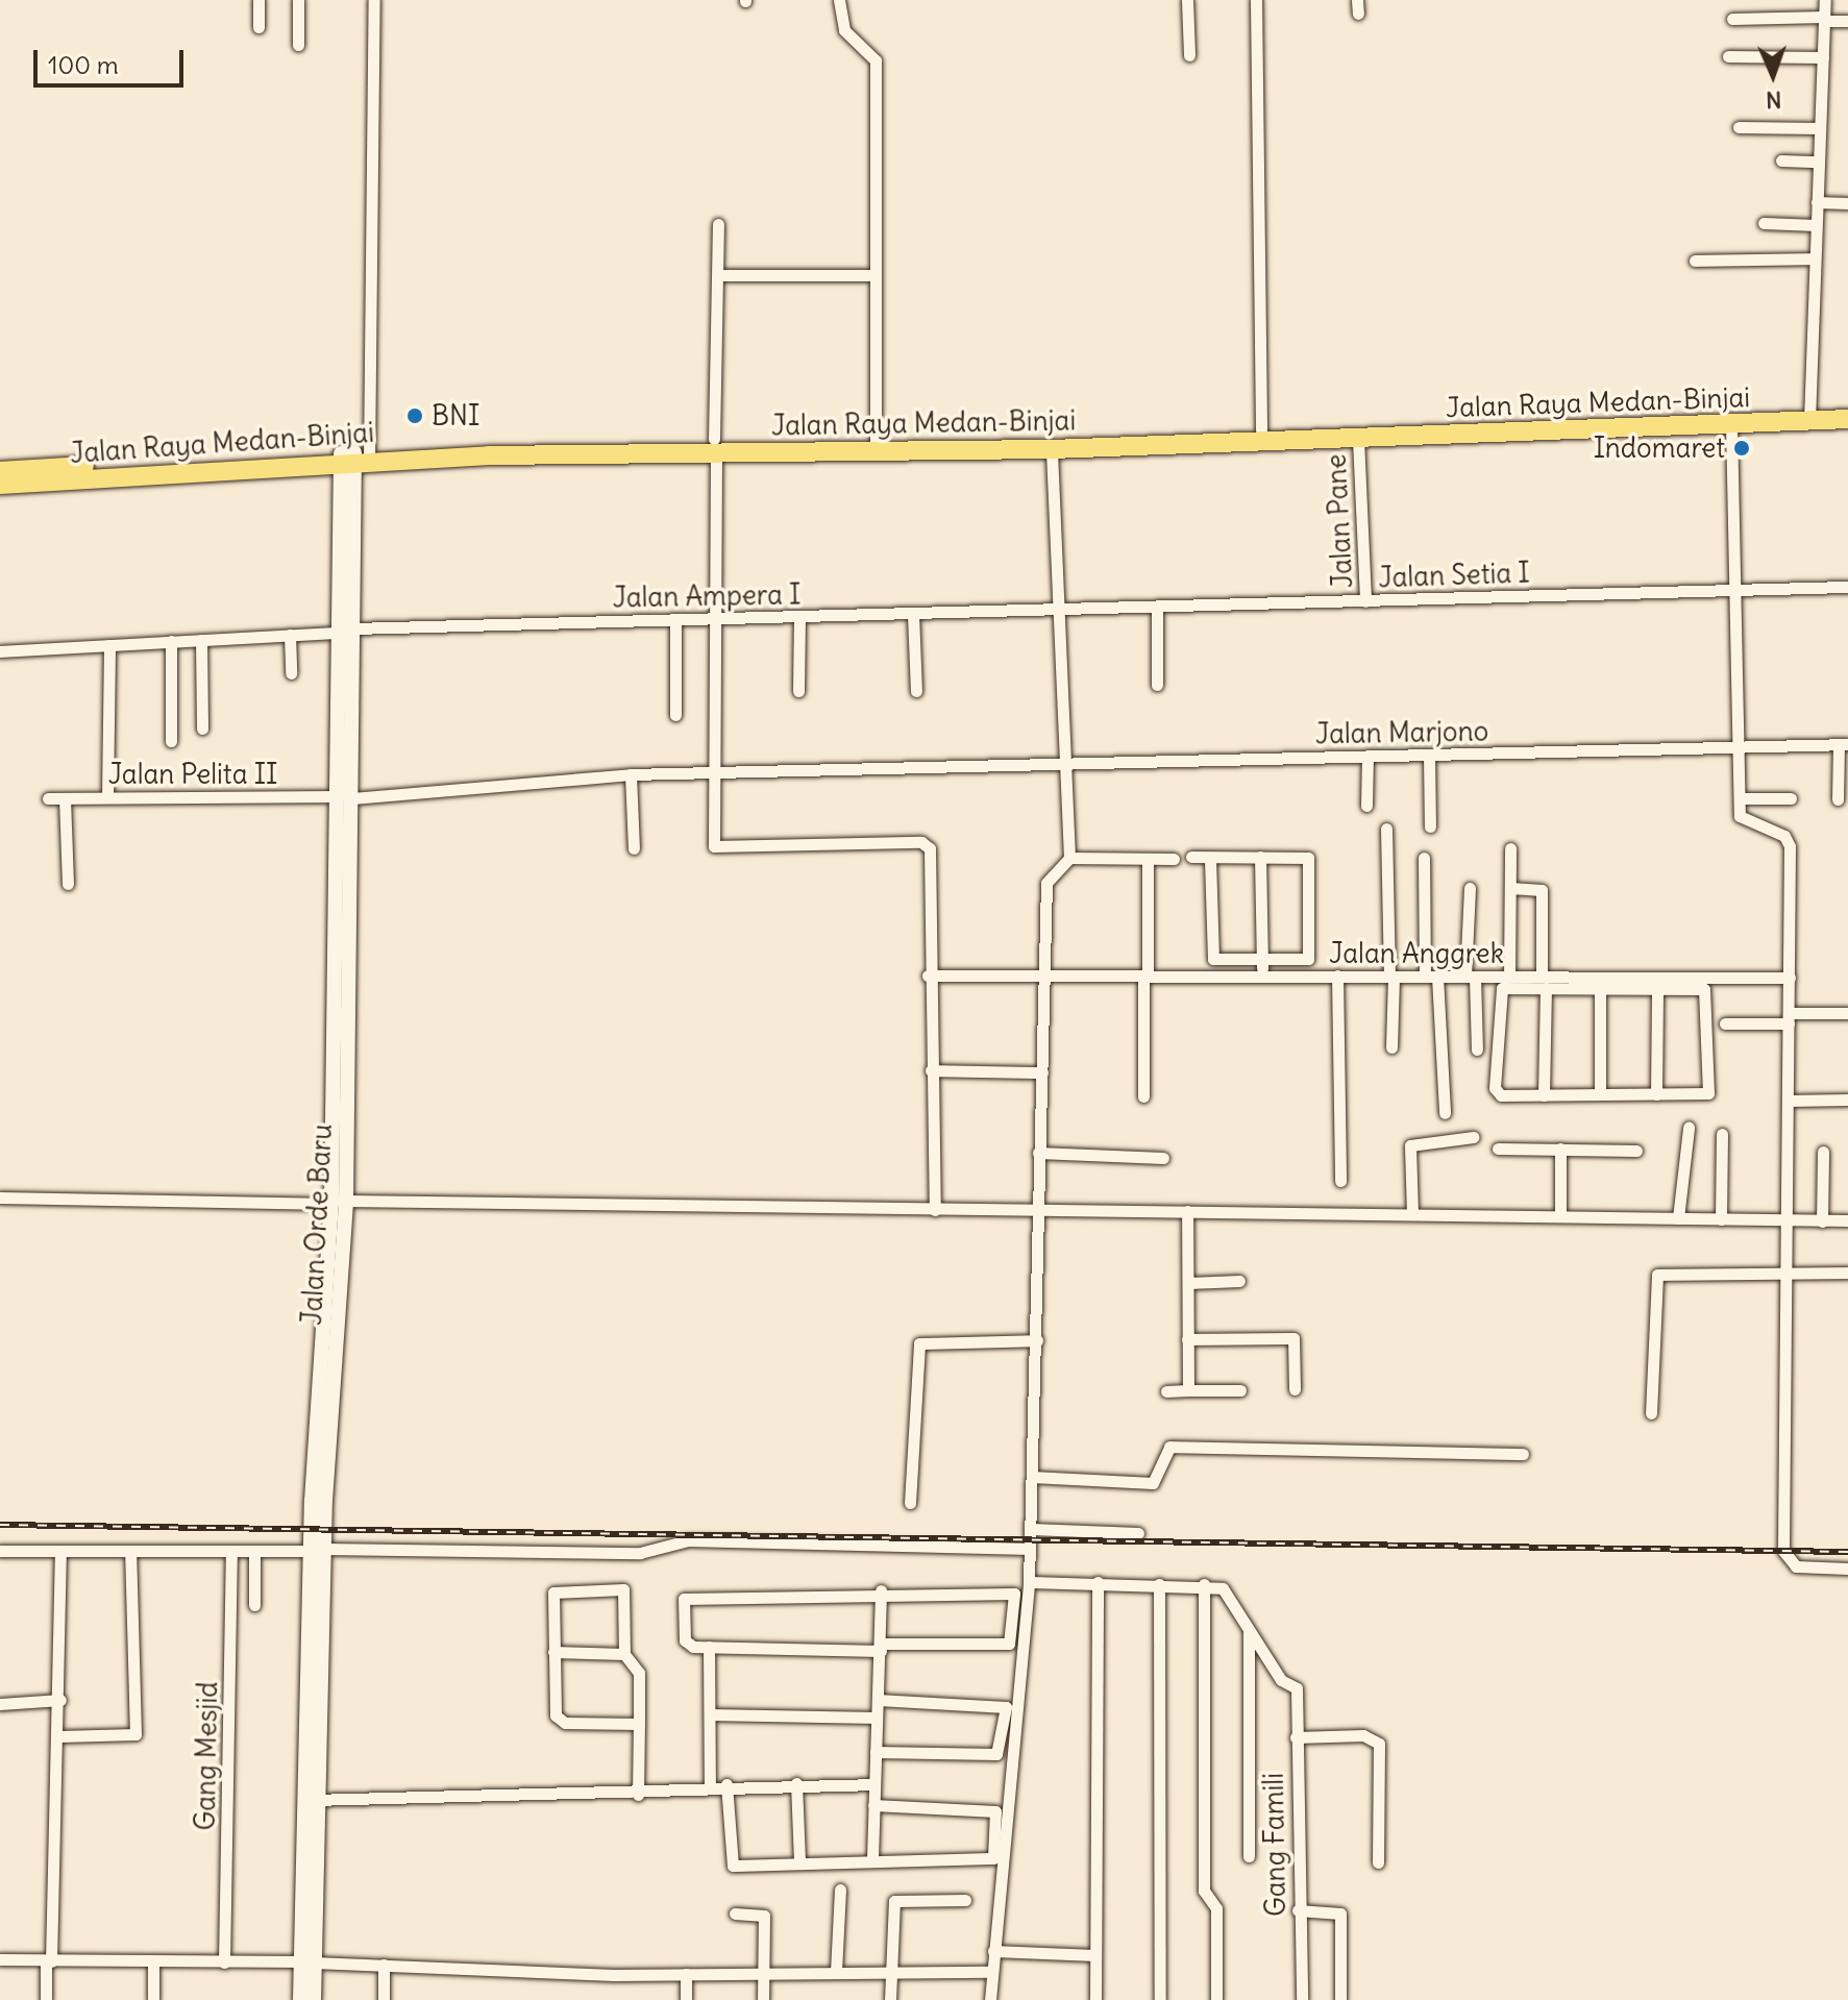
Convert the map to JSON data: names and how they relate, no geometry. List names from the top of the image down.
{
  "streets": {
    "highway": ["Jalan Raya Medan-Binjai"],
    "main road": ["Jalan Orde Baru"],
    "street": [
      "Jalan Pane",
      "Jalan Setia I",
      "Jalan Ampera I",
      "Jalan Marjono",
      "Jalan Pelita II",
      "Jalan Anggrek",
      "Gang Mesjid",
      "Gang Famili"
    ]
  },
  "crossings": [
    ["Jalan Raya Medan-Binjai", "Jalan Pane"],
    ["Jalan Raya Medan-Binjai", "Jalan Orde Baru"],
    ["Jalan Pane", "Jalan Setia I"],
    ["Jalan Setia I", "Jalan Ampera I"],
    ["Jalan Ampera I", "Jalan Orde Baru"],
    ["Jalan Marjono", "Jalan Pelita II"],
    ["Jalan Pelita II", "Jalan Orde Baru"]
  ],
  "places": ["BNI", "Indomaret"],
  "scale_bar": "100 m",
  "north": "bottom"
}
